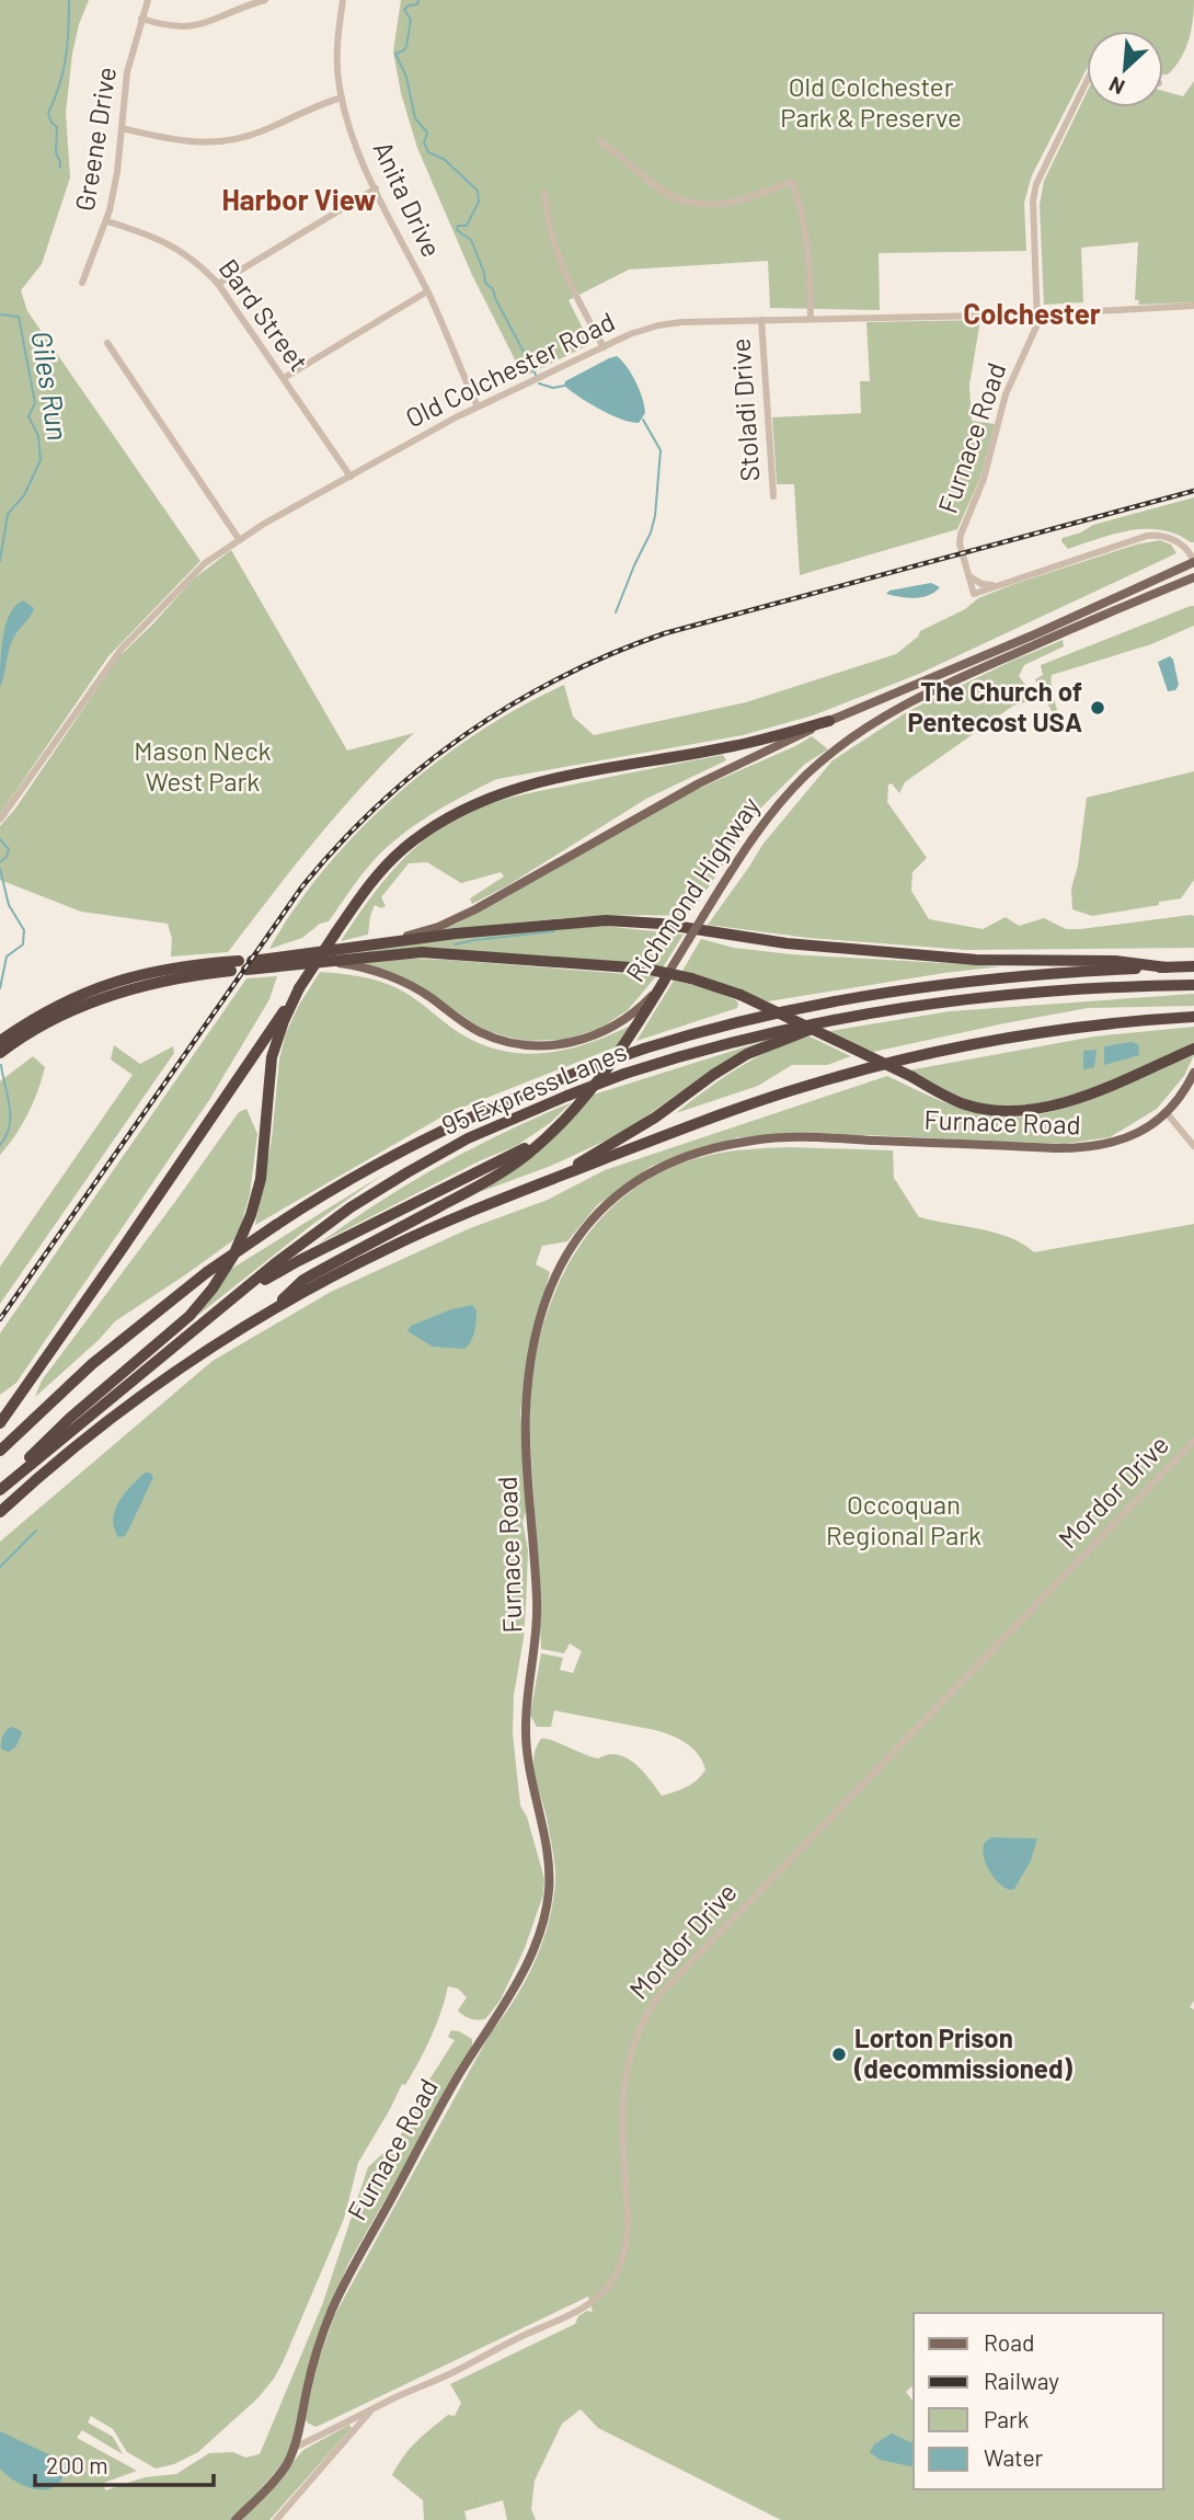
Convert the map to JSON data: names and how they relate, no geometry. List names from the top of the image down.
{
  "streets": {
    "highway": ["Richmond Highway", "95 Express Lanes"],
    "main road": ["Furnace Road"],
    "street": [
      "Greene Drive",
      "Anita Drive",
      "Bard Street",
      "Old Colchester Road",
      "Stoladi Drive",
      "Mordor Drive"
    ]
  },
  "crossings": [
    ["Greene Drive", "Bard Street"],
    ["Anita Drive", "Old Colchester Road"],
    ["Bard Street", "Old Colchester Road"],
    ["Old Colchester Road", "Stoladi Drive"],
    ["Old Colchester Road", "Furnace Road"],
    ["Furnace Road", "Richmond Highway"],
    ["Furnace Road", "Mordor Drive"]
  ],
  "districts": ["Harbor View", "Colchester"],
  "water": ["Giles Run"],
  "parks": ["Old Colchester Park & Preserve", "Mason Neck West Park", "Occoquan Regional Park"],
  "places": ["The Church of Pentecost USA", "Lorton Prison (decommissioned)"],
  "legend": [
    "Road",
    "Railway",
    "Park",
    "Water"
  ],
  "scale_bar": "200 m",
  "north": "bottom left"
}
